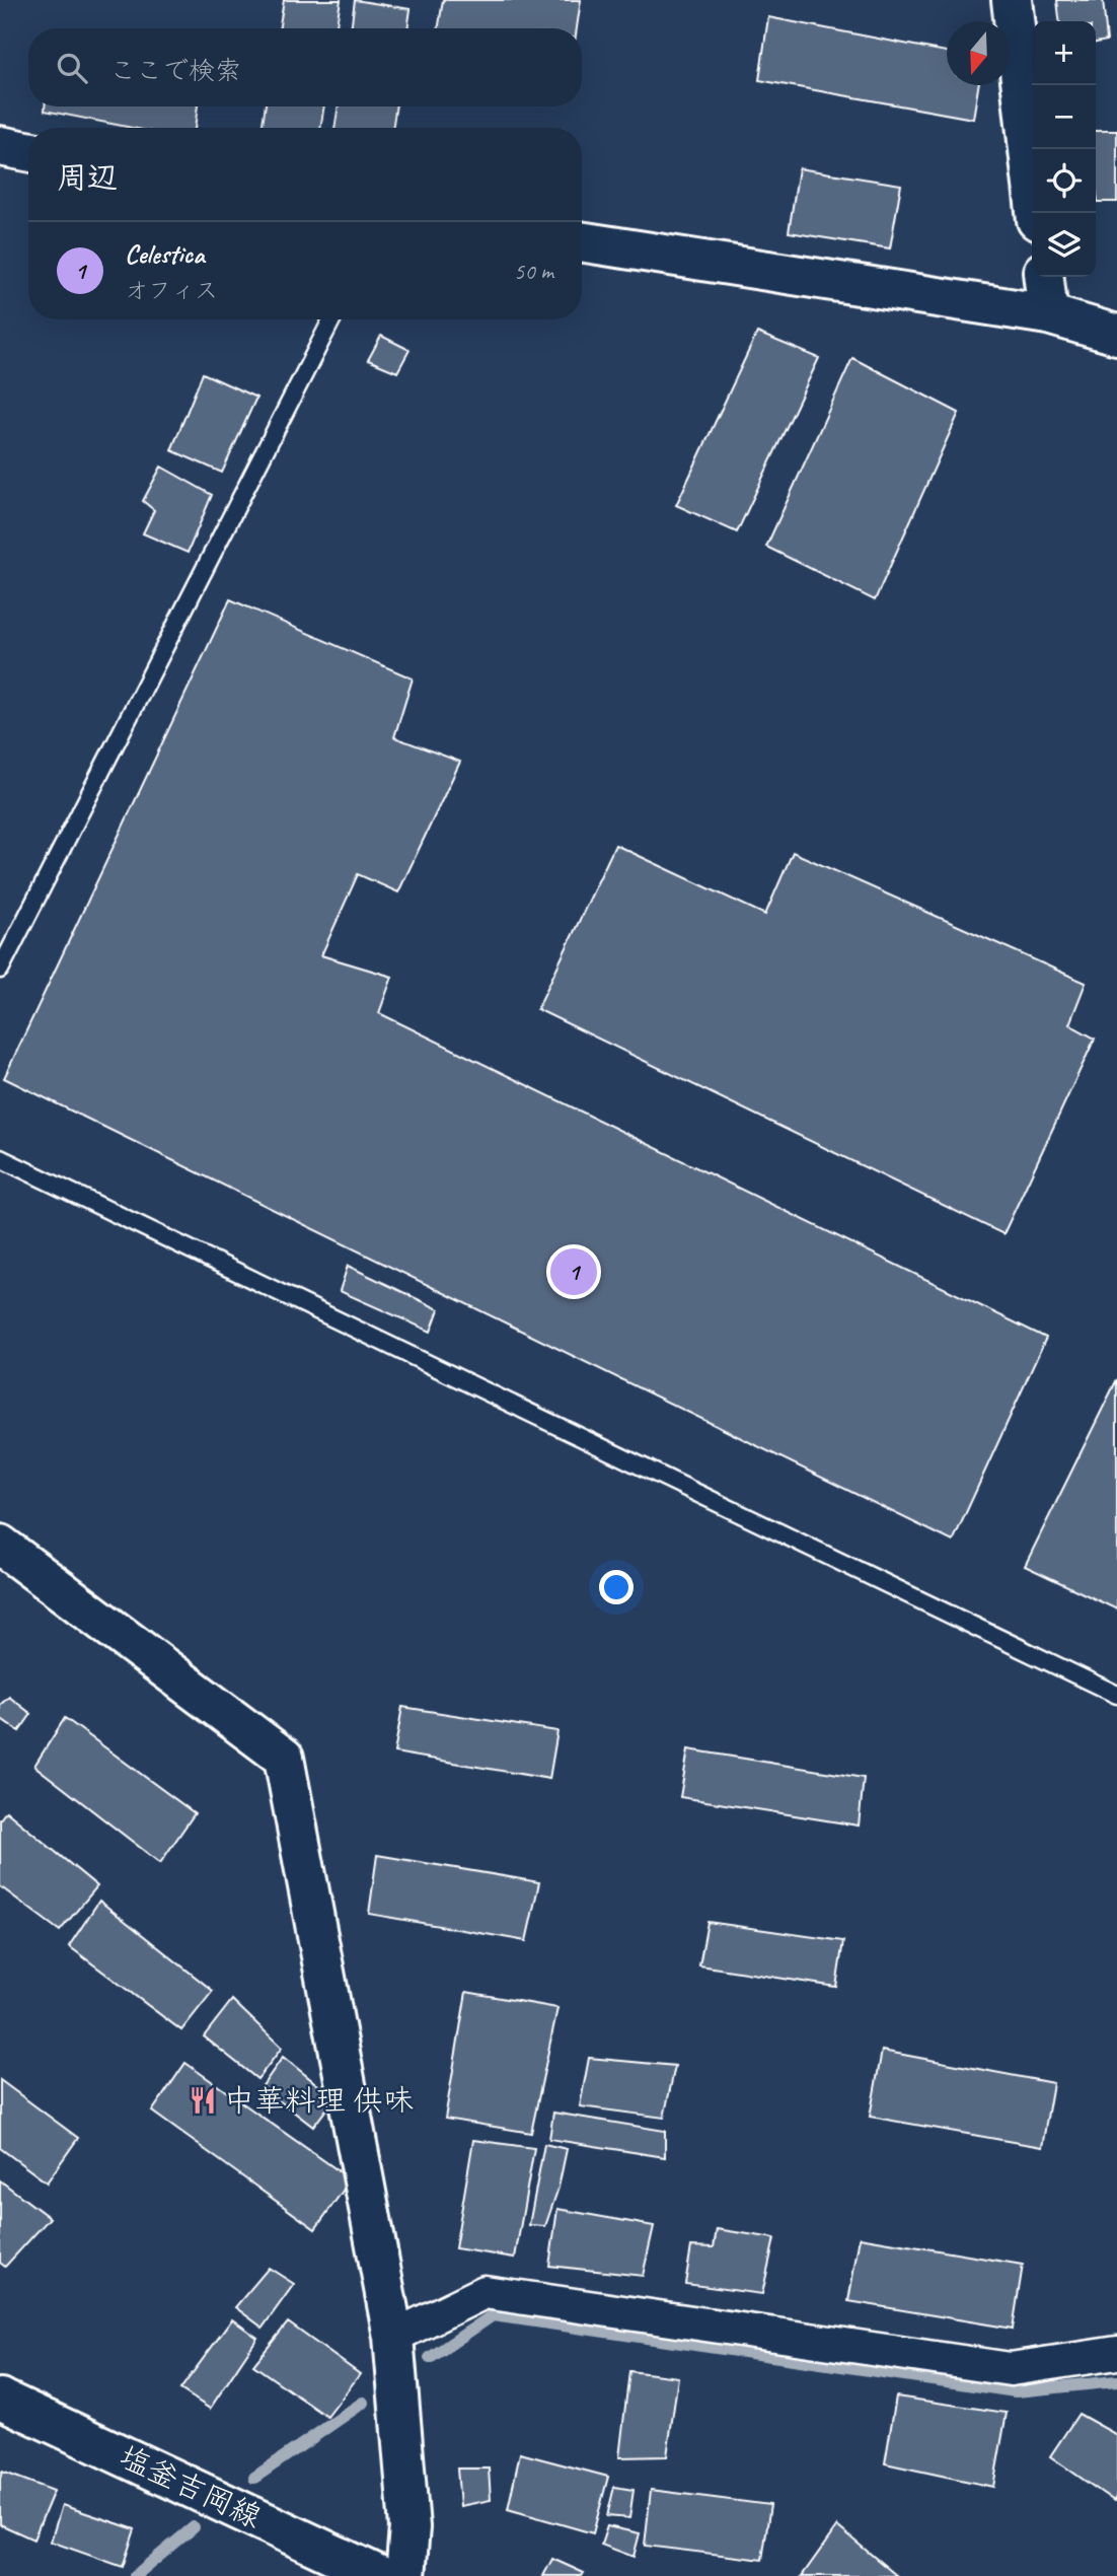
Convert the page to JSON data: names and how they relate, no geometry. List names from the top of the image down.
{
  "streets": {
    "street": ["塩釜吉岡線"]
  },
  "places": {
    "restaurant": ["中華料理 供味"]
  },
  "north": "bottom",
  "page": {
    "map_buttons": ["+", "−"],
    "search": "ここで検索",
    "heading": "周辺",
    "list": [
      {
        "mark": "1",
        "name": "Celestica",
        "note": "オフィス",
        "value": "50 m"
      }
    ],
    "pins": "1"
  }
}
